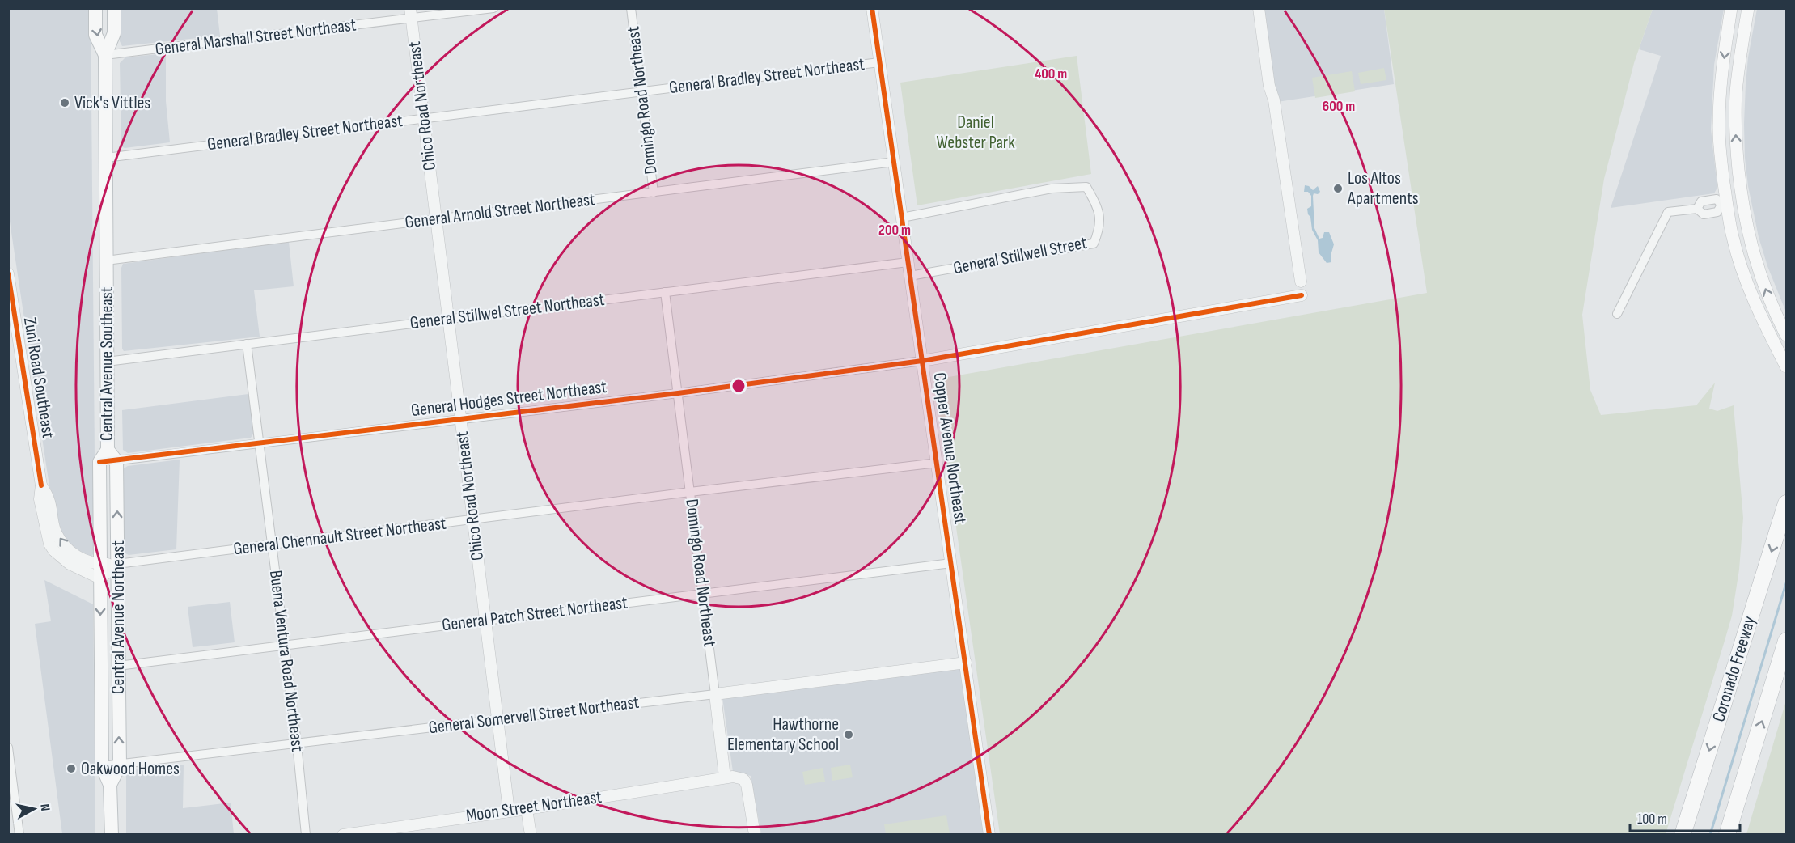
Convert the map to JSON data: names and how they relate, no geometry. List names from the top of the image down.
{
  "streets": {
    "highway": ["Coronado Freeway"],
    "main road": ["Central Avenue Southeast", "Central Avenue Northeast"],
    "street": [
      "General Marshall Street Northeast",
      "General Bradley Street Northeast",
      "Domingo Road Northeast",
      "Chico Road Northeast",
      "General Arnold Street Northeast",
      "General Stillwell Street",
      "General Stillwel Street Northeast",
      "Zuni Road Southeast",
      "General Hodges Street Northeast",
      "Copper Avenue Northeast",
      "General Chennault Street Northeast",
      "General Patch Street Northeast",
      "Buena Ventura Road Northeast",
      "General Somervell Street Northeast",
      "Moon Street Northeast"
    ]
  },
  "crossings": [
    ["General Marshall Street Northeast", "Chico Road Northeast"],
    ["General Marshall Street Northeast", "Central Avenue Southeast"],
    ["General Bradley Street Northeast", "Domingo Road Northeast"],
    ["General Bradley Street Northeast", "Chico Road Northeast"],
    ["General Bradley Street Northeast", "Central Avenue Southeast"],
    ["General Bradley Street Northeast", "Copper Avenue Northeast"],
    ["Domingo Road Northeast", "General Arnold Street Northeast"],
    ["Domingo Road Northeast", "General Stillwel Street Northeast"],
    ["Domingo Road Northeast", "General Hodges Street Northeast"],
    ["Domingo Road Northeast", "General Chennault Street Northeast"],
    ["Domingo Road Northeast", "General Patch Street Northeast"],
    ["Domingo Road Northeast", "General Somervell Street Northeast"],
    ["Domingo Road Northeast", "Moon Street Northeast"],
    ["Chico Road Northeast", "General Arnold Street Northeast"],
    ["Chico Road Northeast", "General Stillwel Street Northeast"],
    ["Chico Road Northeast", "General Hodges Street Northeast"],
    ["Chico Road Northeast", "General Chennault Street Northeast"],
    ["Chico Road Northeast", "General Patch Street Northeast"],
    ["Chico Road Northeast", "General Somervell Street Northeast"],
    ["Chico Road Northeast", "Moon Street Northeast"],
    ["General Arnold Street Northeast", "Central Avenue Southeast"],
    ["General Arnold Street Northeast", "Copper Avenue Northeast"],
    ["General Stillwell Street", "Copper Avenue Northeast"],
    ["General Stillwel Street Northeast", "Central Avenue Southeast"],
    ["General Stillwel Street Northeast", "Copper Avenue Northeast"],
    ["General Stillwel Street Northeast", "Buena Ventura Road Northeast"],
    ["Central Avenue Southeast", "Zuni Road Southeast"],
    ["Central Avenue Southeast", "General Hodges Street Northeast"],
    ["Central Avenue Southeast", "Central Avenue Northeast"],
    ["Central Avenue Southeast", "General Somervell Street Northeast"],
    ["Zuni Road Southeast", "General Chennault Street Northeast"],
    ["Zuni Road Southeast", "Central Avenue Northeast"],
    ["General Hodges Street Northeast", "Copper Avenue Northeast"],
    ["General Hodges Street Northeast", "Central Avenue Northeast"],
    ["General Hodges Street Northeast", "Buena Ventura Road Northeast"],
    ["Copper Avenue Northeast", "General Chennault Street Northeast"],
    ["Copper Avenue Northeast", "General Patch Street Northeast"],
    ["Copper Avenue Northeast", "General Somervell Street Northeast"],
    ["General Chennault Street Northeast", "Central Avenue Northeast"],
    ["General Chennault Street Northeast", "Buena Ventura Road Northeast"],
    ["General Patch Street Northeast", "Central Avenue Northeast"],
    ["General Patch Street Northeast", "Buena Ventura Road Northeast"],
    ["Central Avenue Northeast", "General Somervell Street Northeast"],
    ["Buena Ventura Road Northeast", "General Somervell Street Northeast"]
  ],
  "one_way": ["Central Avenue Northeast"],
  "parks": ["Daniel Webster Park"],
  "places": [
    "Vick's Vittles",
    "Los Altos Apartments",
    "Hawthorne Elementary School",
    "Oakwood Homes"
  ],
  "scale_bar": "100 m",
  "north": "right",
  "rings": ["400 m", "600 m", "200 m"]
}
